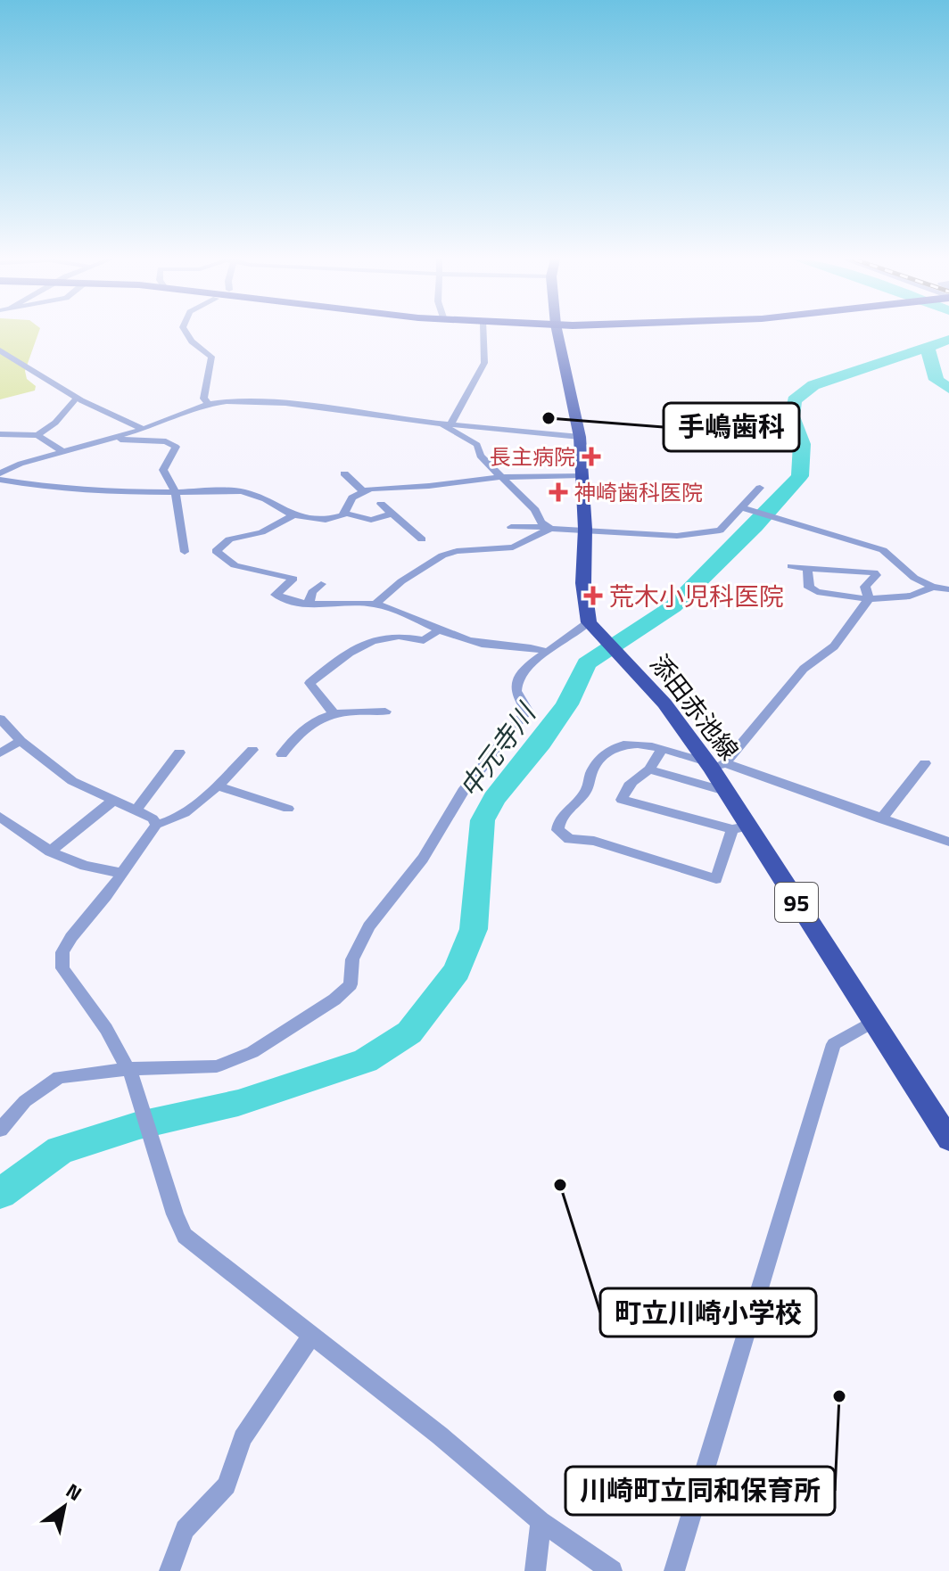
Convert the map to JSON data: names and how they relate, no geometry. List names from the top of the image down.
{
  "streets": {
    "main road": ["添田赤池線", "95"]
  },
  "water": ["中元寺川"],
  "places": {
    "other": ["手嶋歯科", "町立川崎小学校", "川崎町立同和保育所"],
    "health": ["長主病院", "神崎歯科医院", "荒木小児科医院"]
  },
  "north": "top right"
}
